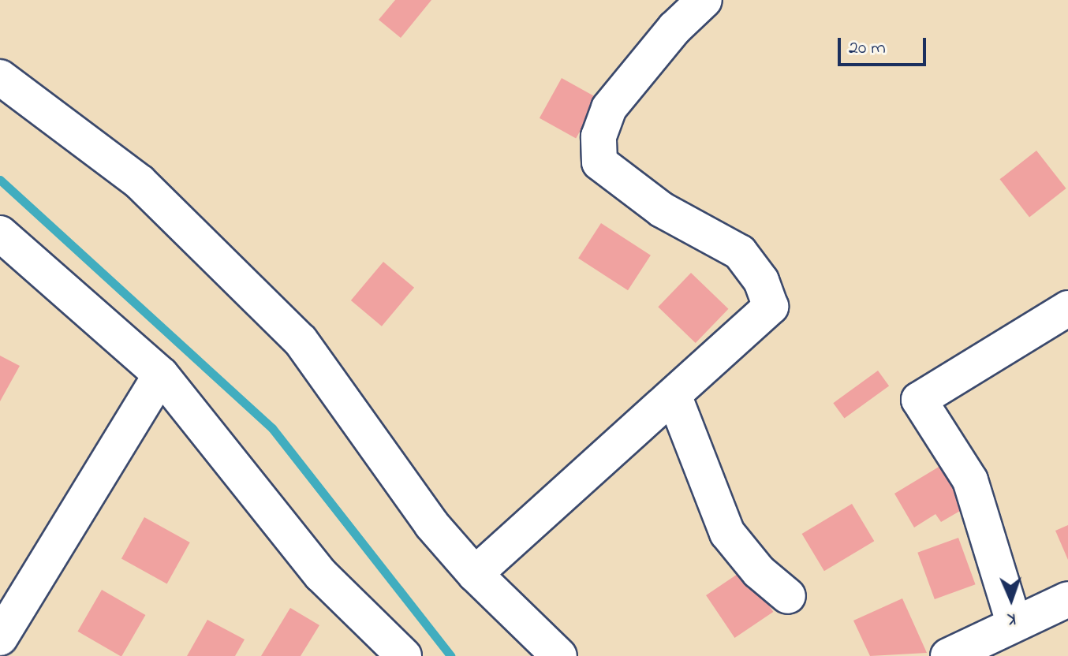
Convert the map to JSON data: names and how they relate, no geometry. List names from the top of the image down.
{
  "scale_bar": "20 m",
  "north": "bottom"
}
